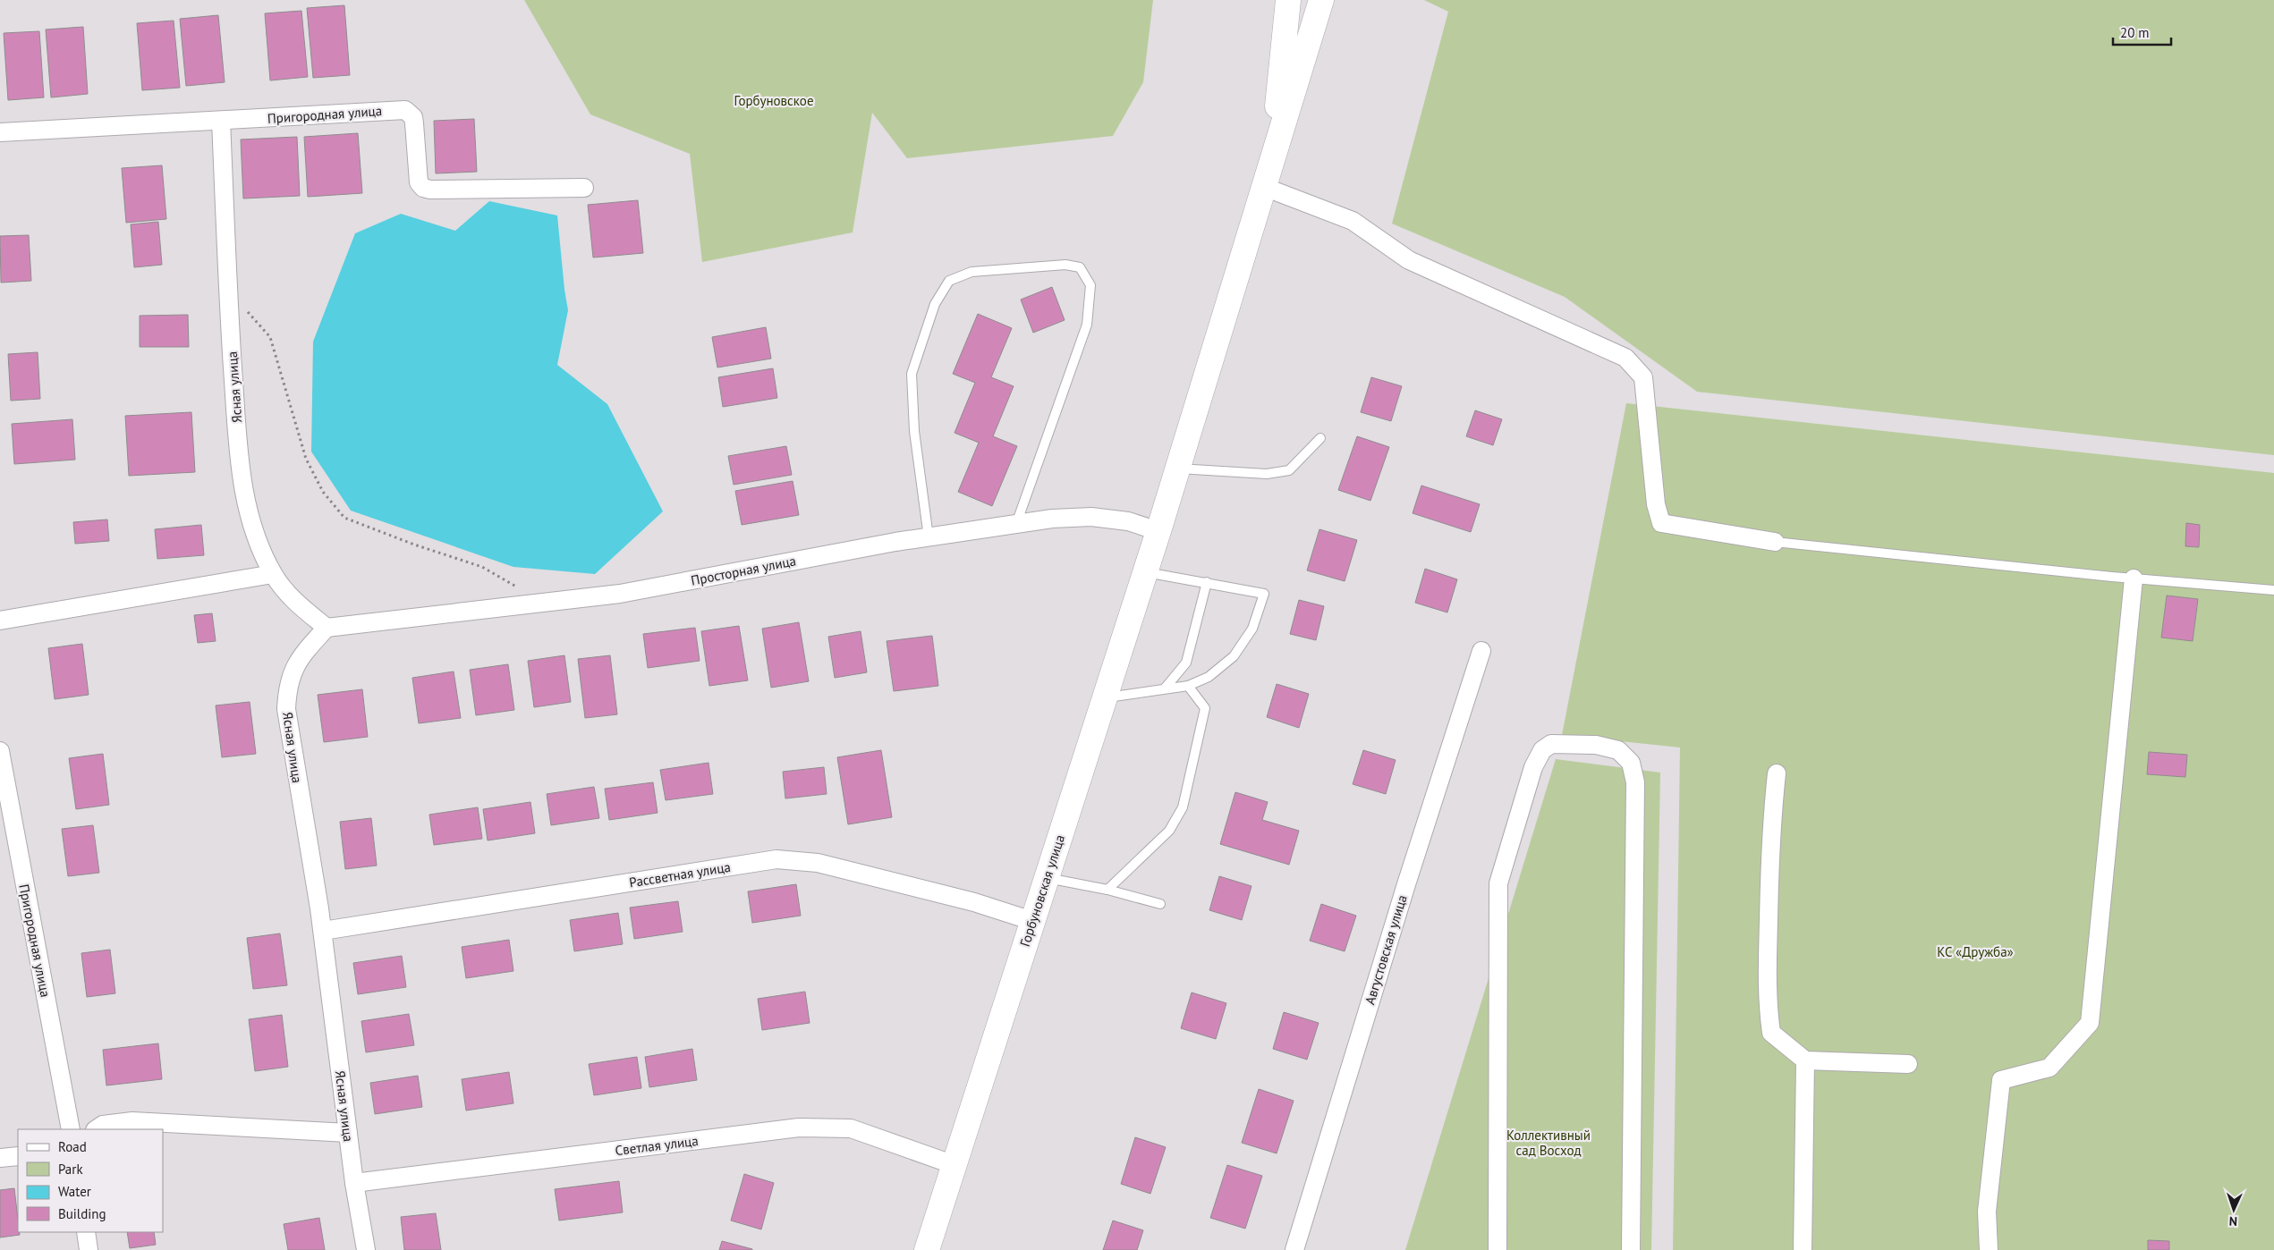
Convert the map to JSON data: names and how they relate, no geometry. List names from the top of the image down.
{
  "streets": {
    "main road": ["Горбуновская улица"],
    "street": [
      "Пригородная улица",
      "Ясная улица",
      "Просторная улица",
      "Рассветная улица",
      "Августовская улица",
      "Светлая улица"
    ]
  },
  "crossings": [
    ["Пригородная улица", "Ясная улица"],
    ["Ясная улица", "Просторная улица"],
    ["Ясная улица", "Рассветная улица"],
    ["Ясная улица", "Светлая улица"],
    ["Просторная улица", "Горбуновская улица"],
    ["Рассветная улица", "Горбуновская улица"],
    ["Горбуновская улица", "Светлая улица"]
  ],
  "parks": ["Горбуновское", "КС «Дружба»", "Коллективный сад Восход"],
  "legend": [
    "Road",
    "Park",
    "Water",
    "Building"
  ],
  "scale_bar": "20 m",
  "north": "bottom"
}
